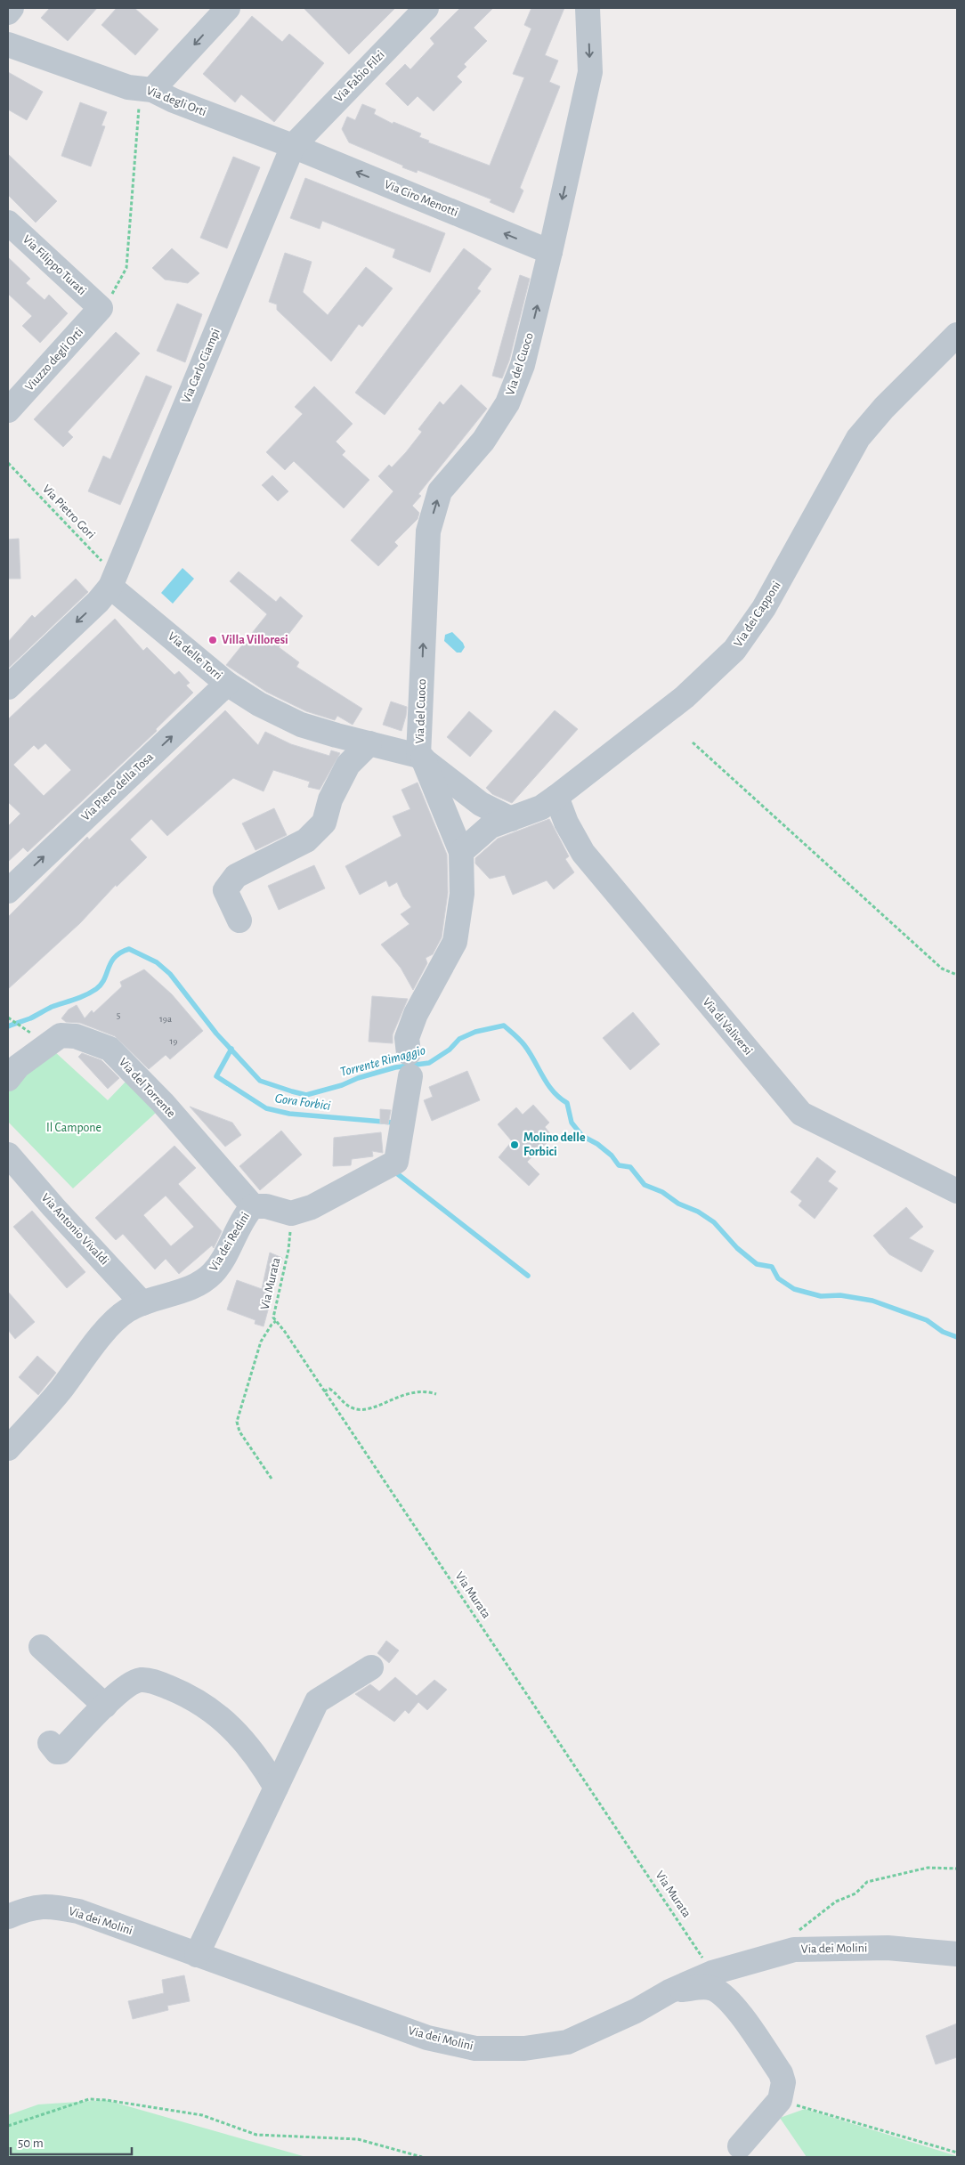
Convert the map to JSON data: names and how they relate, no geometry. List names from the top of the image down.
{
  "streets": {
    "street": [
      "Via Fabio Filzi",
      "Via degli Orti",
      "Via Ciro Menotti",
      "Via Filippo Turati",
      "Viuzzo degli Orti",
      "Via del Cuoco",
      "Via Carlo Ciampi",
      "Via dei Capponi",
      "Via delle Torri",
      "Via Piero della Tosa",
      "Via di Valiversi",
      "Via del Torrente",
      "Via Antonio Vivaldi",
      "Via dei Redini",
      "Via dei Molini"
    ],
    "path": ["Via Pietro Gori", "Via Murata"]
  },
  "crossings": [
    ["Via Fabio Filzi", "Via degli Orti"],
    ["Via Fabio Filzi", "Via Ciro Menotti"],
    ["Via Fabio Filzi", "Via Carlo Ciampi"],
    ["Via degli Orti", "Via Ciro Menotti"],
    ["Via degli Orti", "Via Carlo Ciampi"],
    ["Via Ciro Menotti", "Via del Cuoco"],
    ["Via Ciro Menotti", "Via Carlo Ciampi"],
    ["Via Filippo Turati", "Viuzzo degli Orti"],
    ["Via del Cuoco", "Via delle Torri"],
    ["Via Carlo Ciampi", "Via Pietro Gori"],
    ["Via Carlo Ciampi", "Via delle Torri"],
    ["Via Pietro Gori", "Via delle Torri"],
    ["Via dei Capponi", "Via delle Torri"],
    ["Via dei Capponi", "Via di Valiversi"],
    ["Via delle Torri", "Via Piero della Tosa"],
    ["Via del Torrente", "Via dei Redini"],
    ["Via Antonio Vivaldi", "Via dei Redini"],
    ["Via dei Redini", "Via Murata"],
    ["Via Murata", "Via dei Molini"]
  ],
  "one_way": ["Via Ciro Menotti"],
  "water": ["Torrente Rimaggio", "Gora Forbici"],
  "parks": ["Il Campone"],
  "places": ["Villa Villoresi", "Molino delle Forbici"],
  "house_numbers": ["5", "19a", "19"],
  "scale_bar": "50 m"
}
